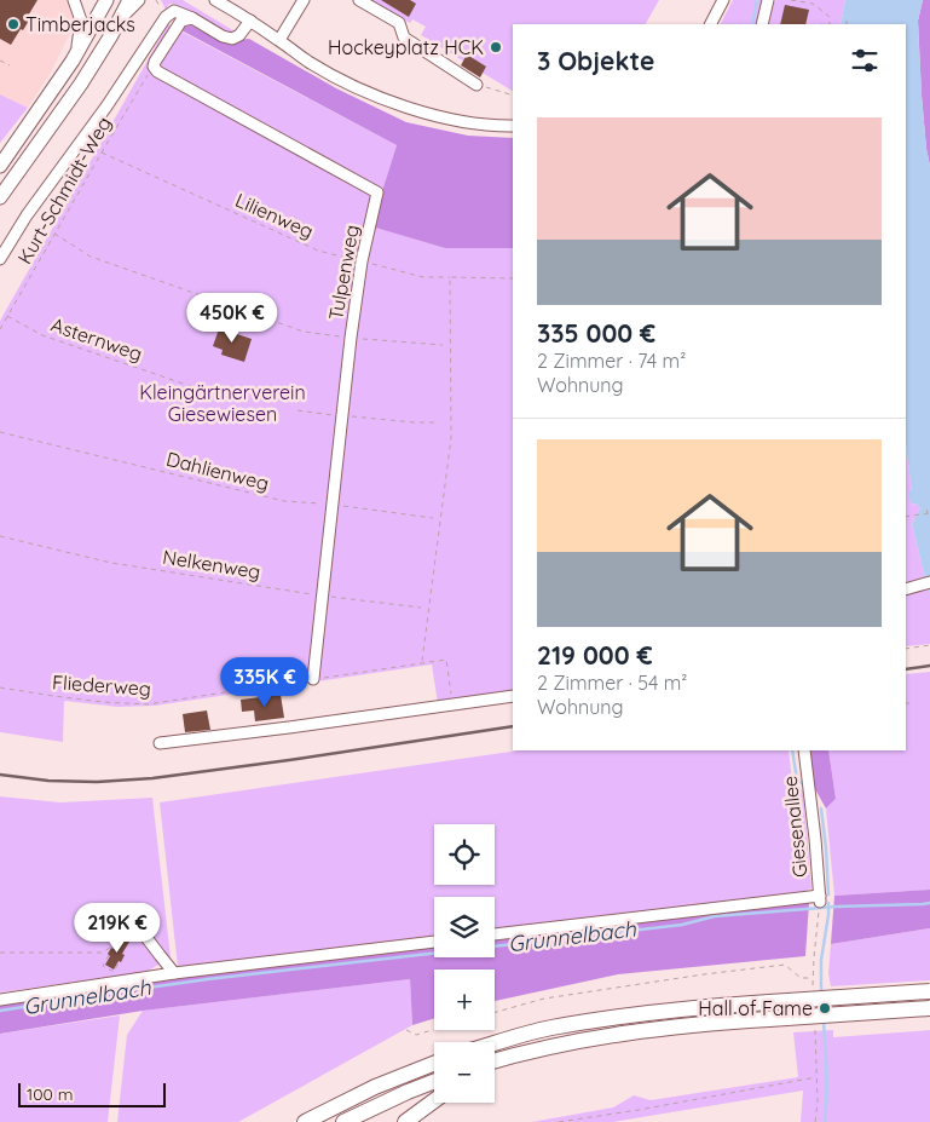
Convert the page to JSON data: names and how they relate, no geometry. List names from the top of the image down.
{
  "streets": {
    "street": ["Tulpenweg", "Giesenallee"],
    "path": [
      "Kurt-Schmidt-Weg",
      "Lilienweg",
      "Asternweg",
      "Dahlienweg",
      "Nelkenweg",
      "Fliederweg"
    ]
  },
  "crossings": [
    ["Kurt-Schmidt-Weg", "Lilienweg"],
    ["Kurt-Schmidt-Weg", "Tulpenweg"],
    ["Kurt-Schmidt-Weg", "Asternweg"],
    ["Lilienweg", "Tulpenweg"],
    ["Tulpenweg", "Dahlienweg"],
    ["Tulpenweg", "Nelkenweg"],
    ["Tulpenweg", "Fliederweg"]
  ],
  "water": ["Grunnelbach"],
  "parks": ["Kleingärtnerverein Giesewiesen"],
  "places": ["Timberjacks", "Hockeyplatz HCK", "Hall of Fame"],
  "scale_bar": "100 m",
  "page": {
    "heading": "3 Objekte",
    "list": [
      {
        "name": "335 000 €",
        "note": "2 Zimmer · 74 m² · Wohnung"
      },
      {
        "name": "219 000 €",
        "note": "2 Zimmer · 54 m² · Wohnung"
      }
    ],
    "price": ["450K €", "335K €", "219K €"],
    "map_buttons": ["+", "−"],
    "scale": "100 m"
  }
}
